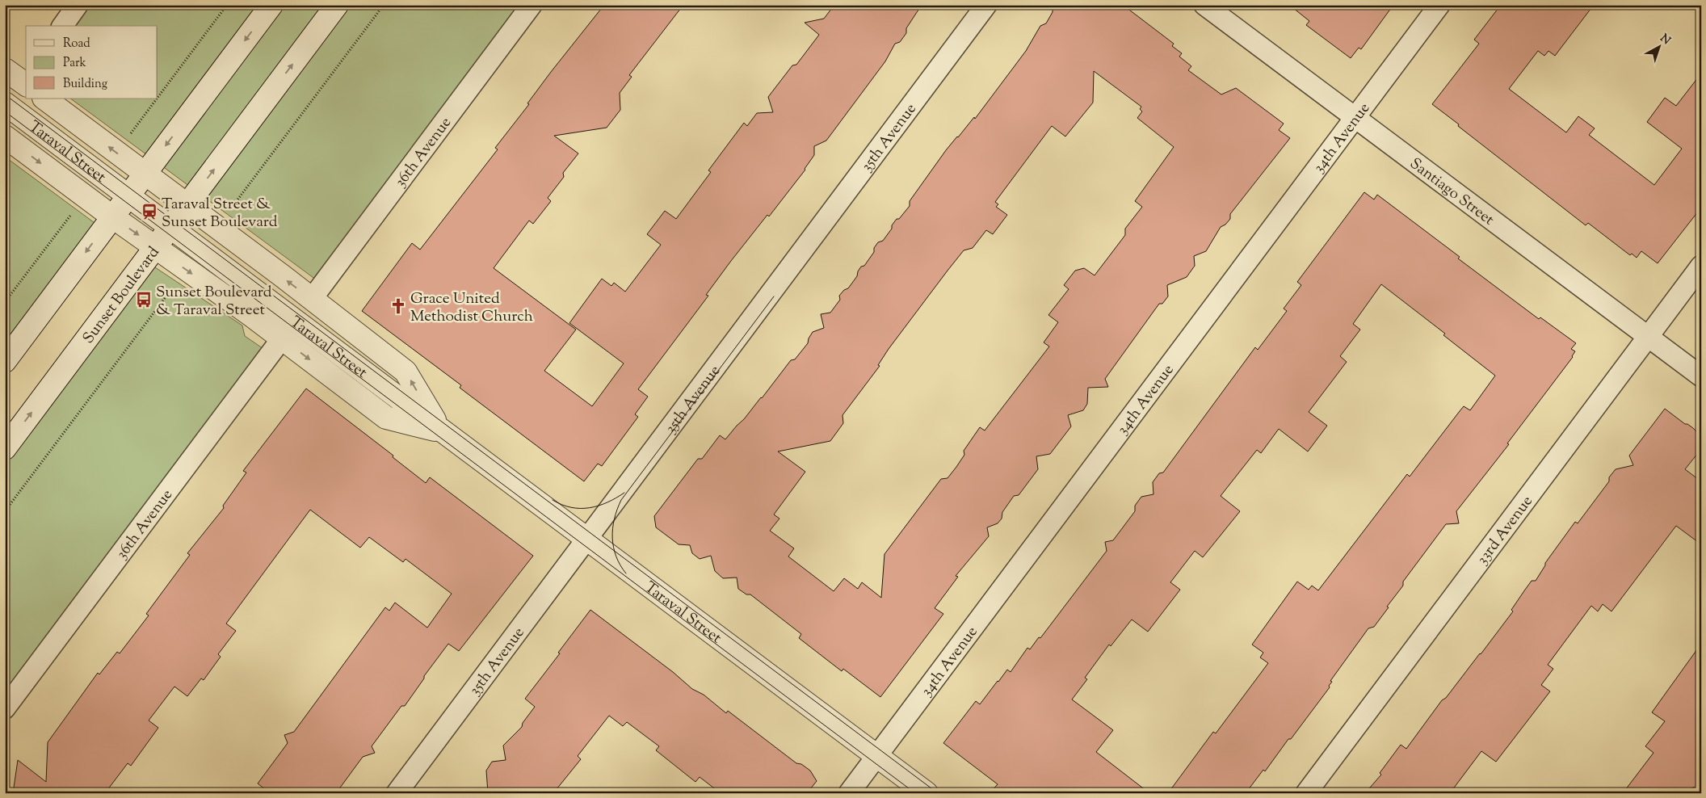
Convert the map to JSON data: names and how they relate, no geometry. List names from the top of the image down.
{
  "streets": {
    "street": [
      "35th Avenue",
      "34th Avenue",
      "Taraval Street",
      "36th Avenue",
      "Santiago Street",
      "Sunset Boulevard",
      "33rd Avenue"
    ]
  },
  "crossings": [
    ["35th Avenue", "Taraval Street"],
    ["34th Avenue", "Taraval Street"],
    ["34th Avenue", "Santiago Street"],
    ["Taraval Street", "36th Avenue"],
    ["Taraval Street", "Sunset Boulevard"],
    ["Santiago Street", "33rd Avenue"]
  ],
  "places": {
    "station": ["Taraval Street & Sunset Boulevard"],
    "bus stop": ["Sunset Boulevard & Taraval Street"],
    "church": ["Grace United Methodist Church"]
  },
  "legend": ["Road", "Park", "Building"],
  "north": "top right"
}
